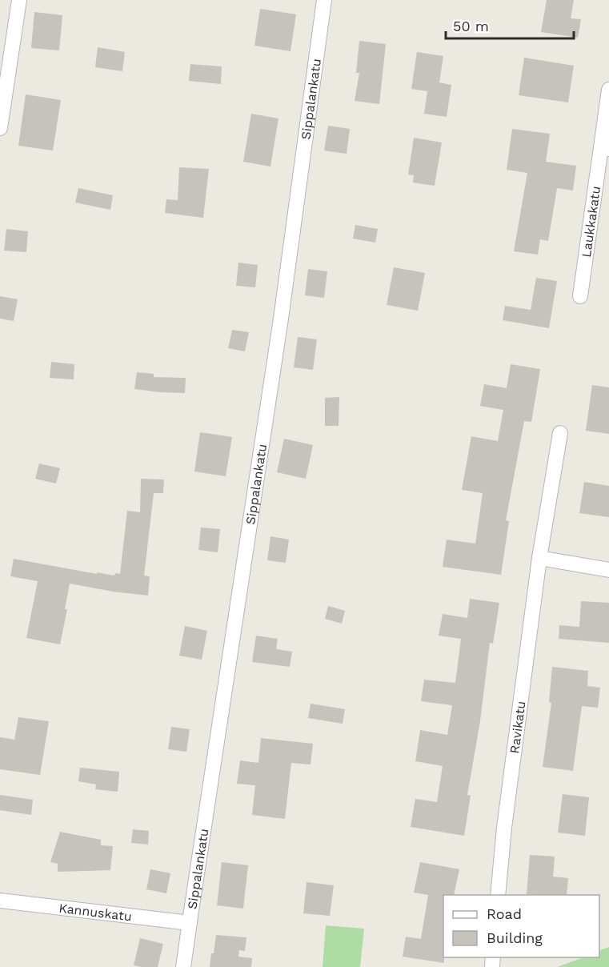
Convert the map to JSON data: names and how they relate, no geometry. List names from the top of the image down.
{
  "streets": {
    "street": [
      "Sippalankatu",
      "Laukkakatu",
      "Ravikatu",
      "Kannuskatu"
    ]
  },
  "crossings": [
    ["Sippalankatu", "Kannuskatu"]
  ],
  "legend": ["Road", "Building"],
  "scale_bar": "50 m"
}
